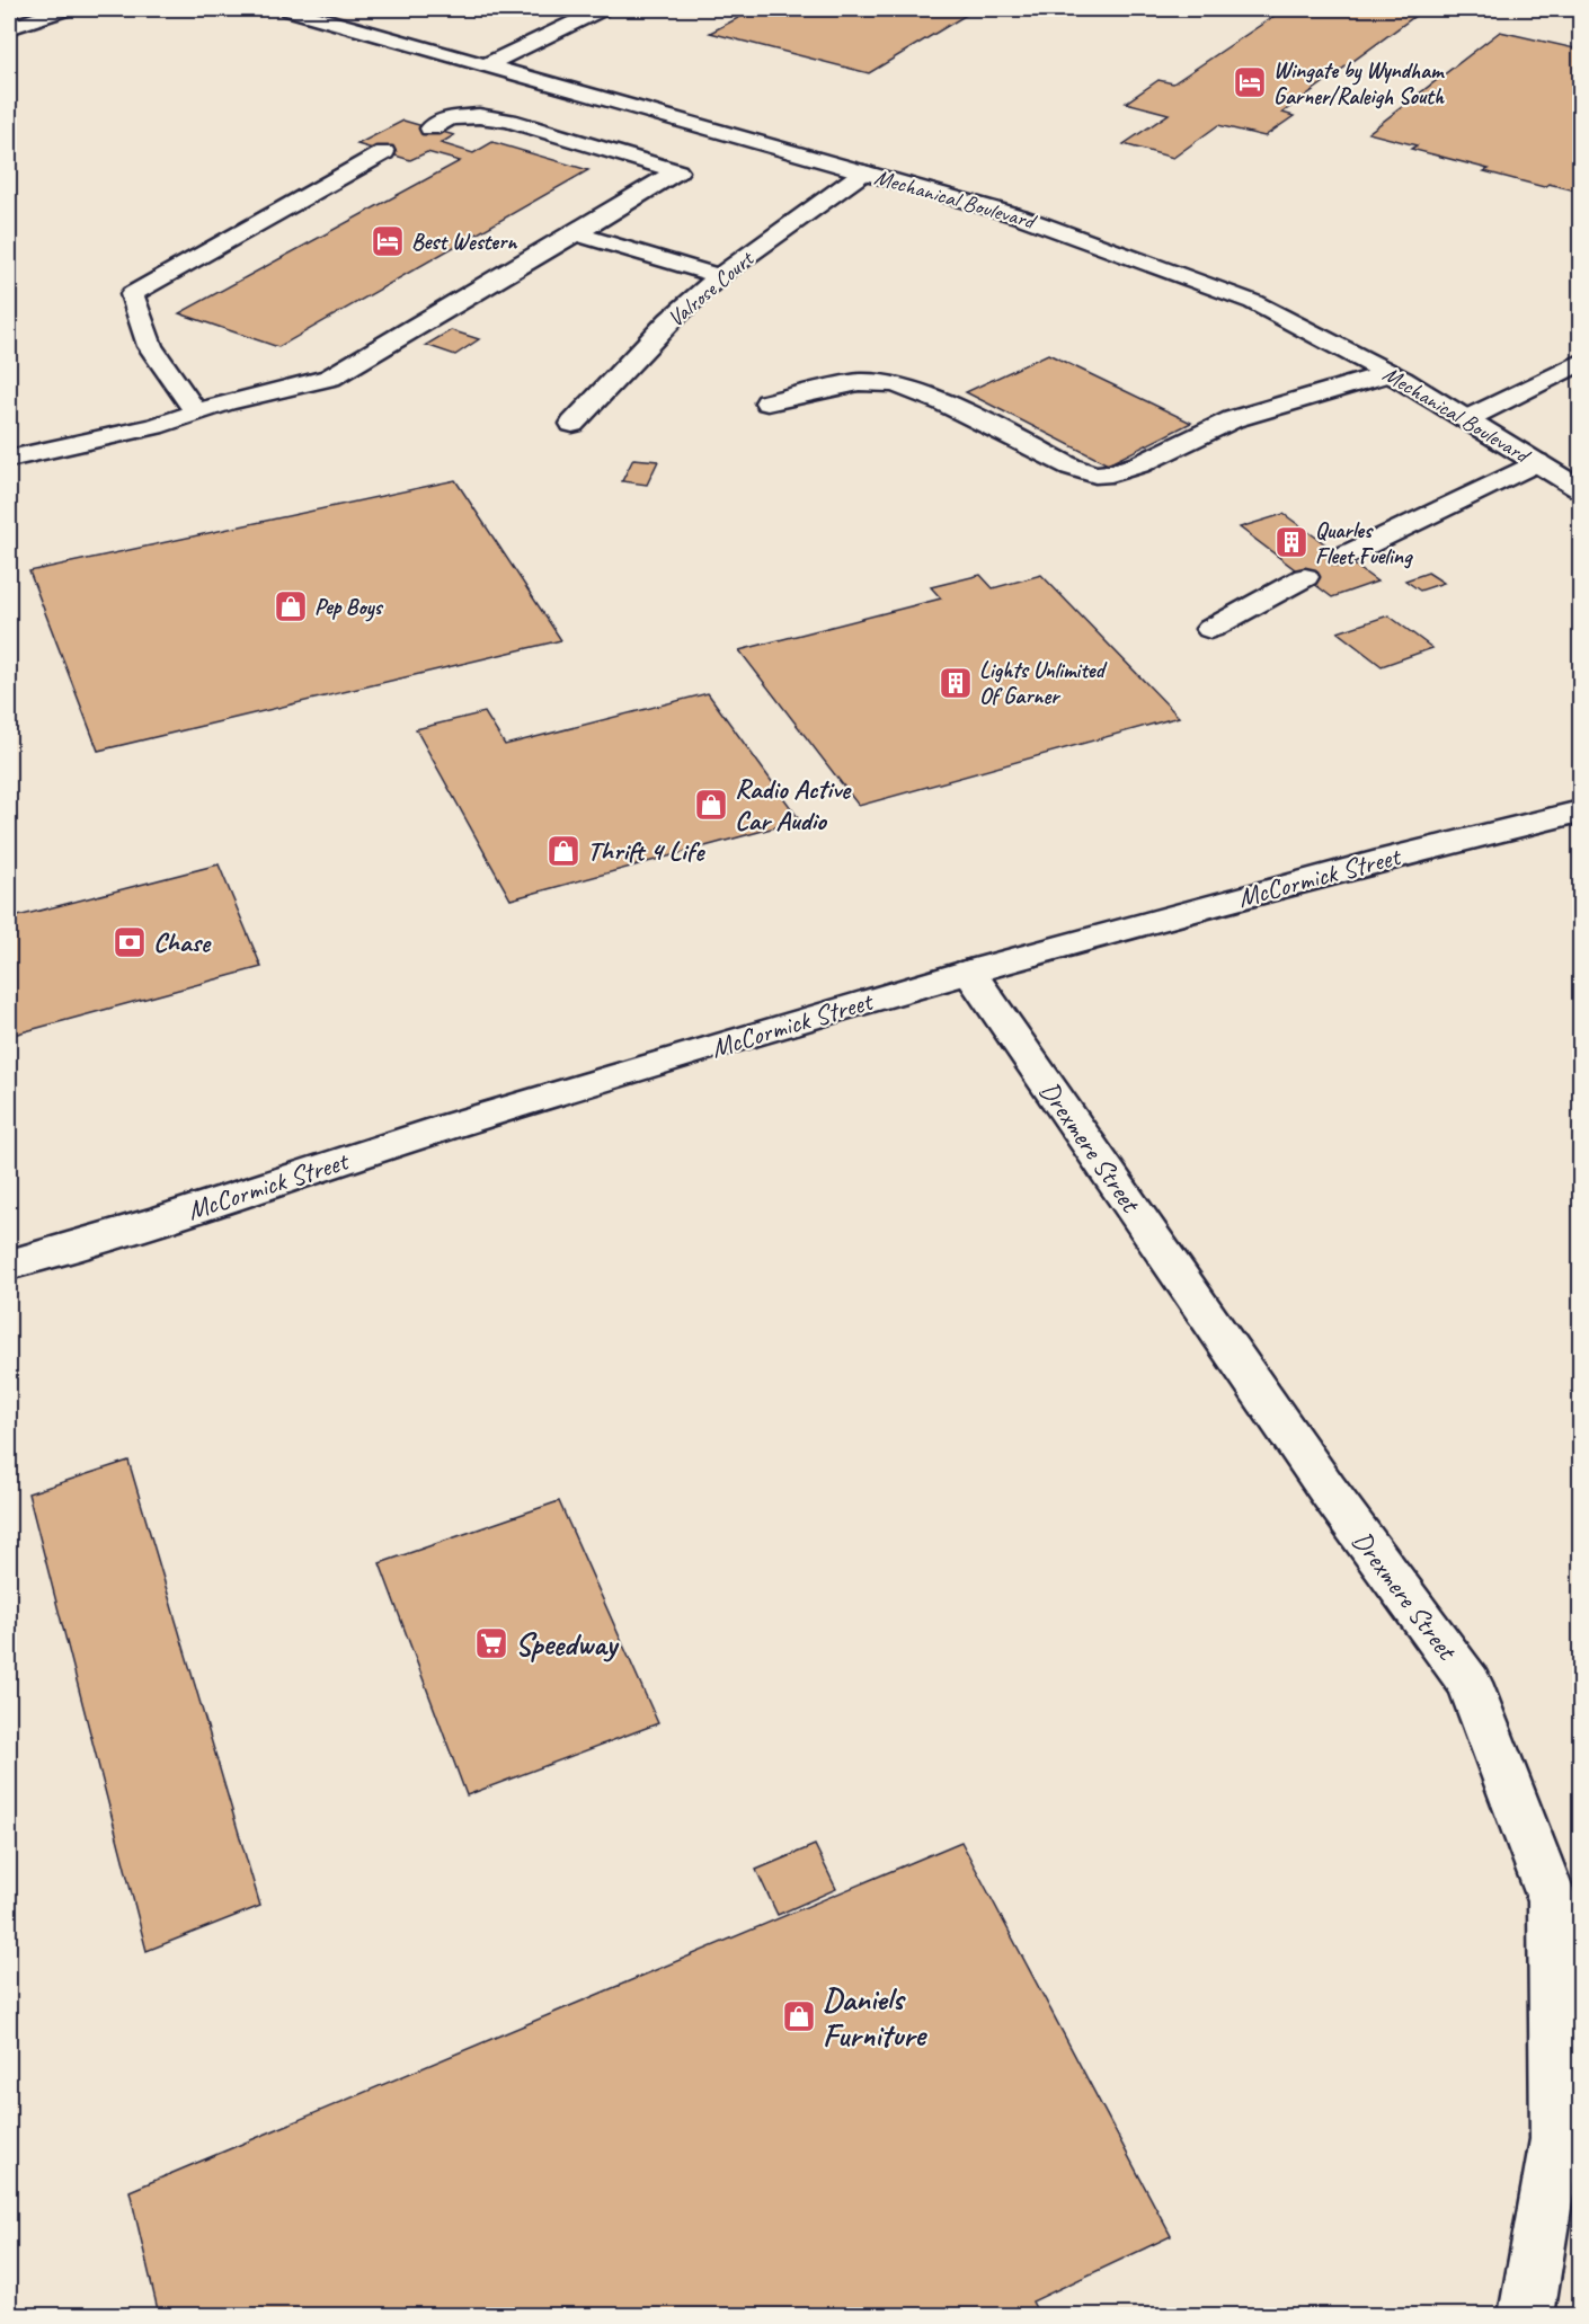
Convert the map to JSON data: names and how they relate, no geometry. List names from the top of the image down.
{
  "streets": {
    "street": [
      "Mechanical Boulevard",
      "Valrose Court",
      "McCormick Street",
      "Drexmere Street"
    ]
  },
  "crossings": [
    ["Mechanical Boulevard", "Valrose Court"],
    ["McCormick Street", "Drexmere Street"]
  ],
  "places": {
    "hotel": ["Wingate by Wyndham Garner/Raleigh South", "Best Western"],
    "building": ["Quarles Fleet Fueling", "Lights Unlimited Of Garner"],
    "shop": [
      "Pep Boys",
      "Radio Active Car Audio",
      "Thrift 4 Life",
      "Daniels Furniture"
    ],
    "bank": ["Chase"],
    "supermarket": ["Speedway"]
  }
}
